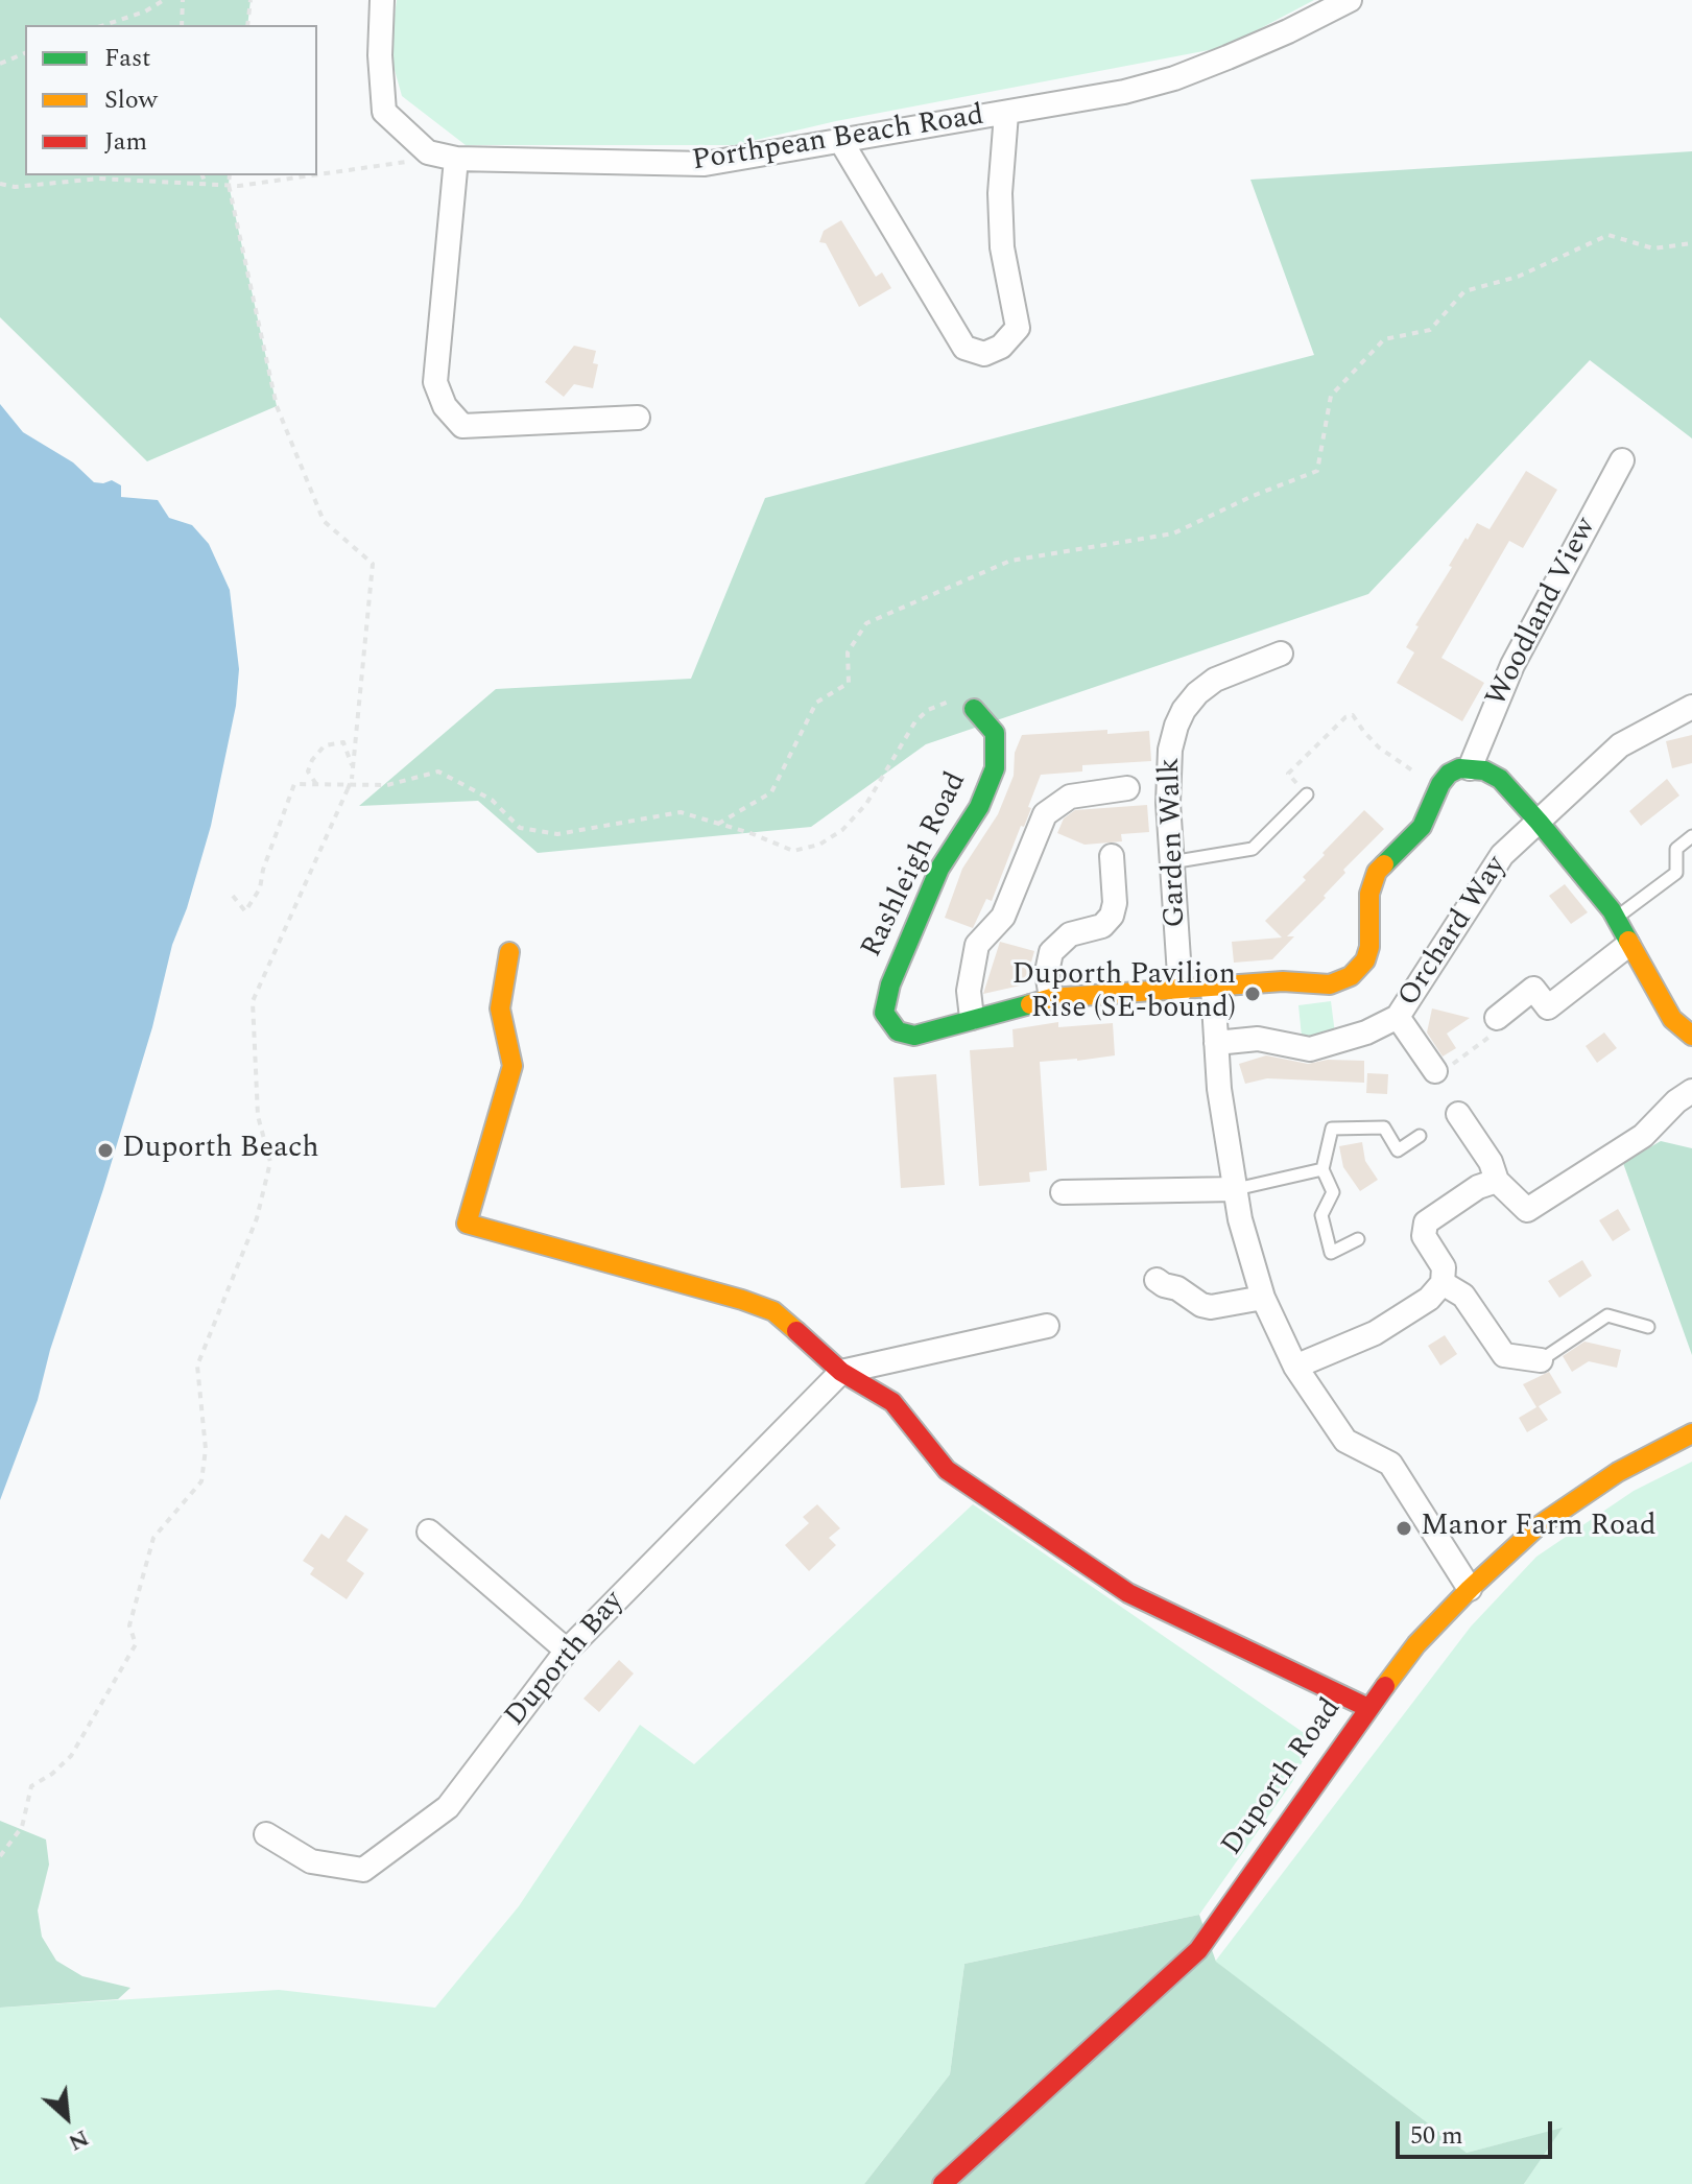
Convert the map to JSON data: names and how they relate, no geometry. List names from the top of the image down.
{
  "streets": {
    "street": [
      "Porthpean Beach Road",
      "Woodland View",
      "Garden Walk",
      "Rashleigh Road",
      "Orchard Way",
      "Duporth Bay",
      "Duporth Road"
    ]
  },
  "crossings": [
    ["Garden Walk", "Rashleigh Road"]
  ],
  "places": ["Duporth Pavilion Rise (SE-bound)", "Duporth Beach", "Manor Farm Road"],
  "legend": ["Fast", "Slow", "Jam"],
  "scale_bar": "50 m",
  "north": "bottom right"
}
